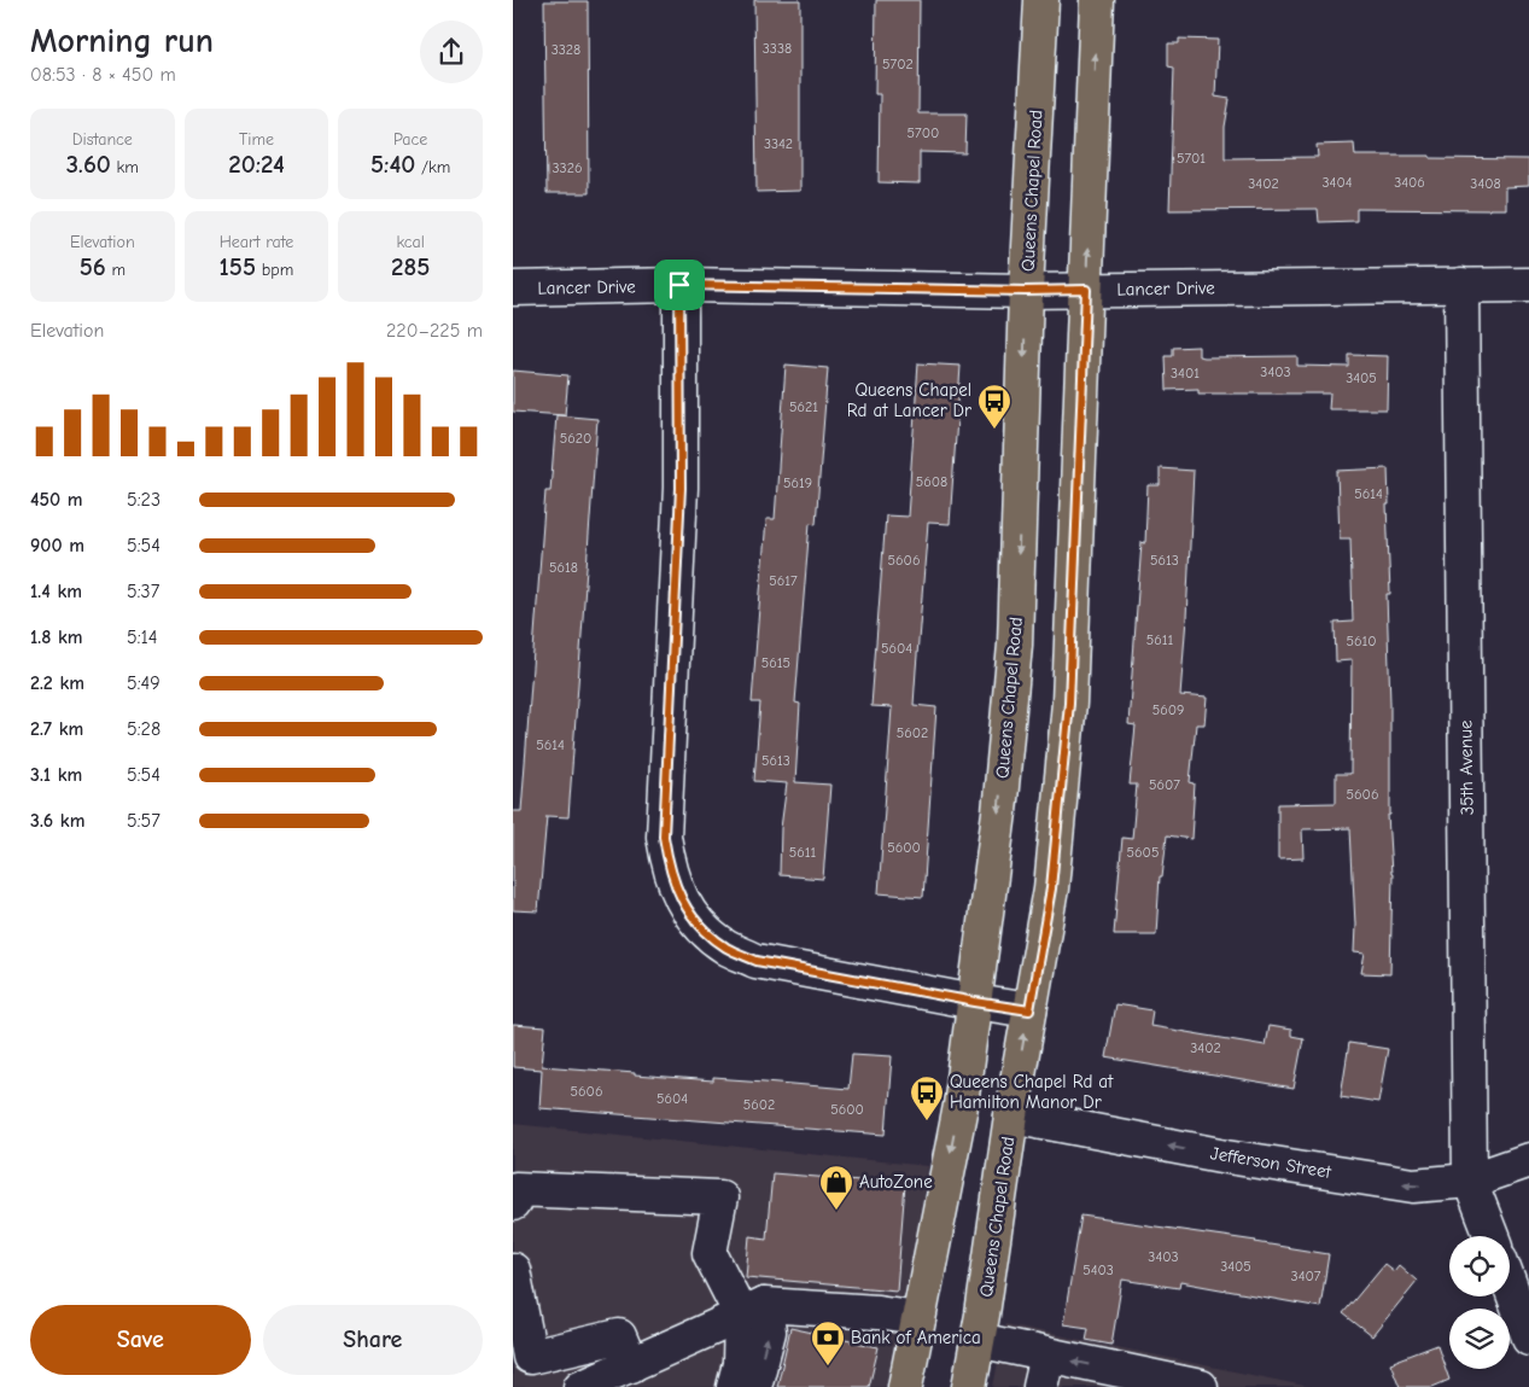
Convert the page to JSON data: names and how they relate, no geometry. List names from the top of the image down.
{
  "streets": {
    "main road": ["Queens Chapel Road"],
    "street": ["Lancer Drive", "35th Avenue", "Jefferson Street"]
  },
  "crossings": [
    ["Queens Chapel Road", "Lancer Drive"],
    ["Queens Chapel Road", "Jefferson Street"],
    ["Lancer Drive", "35th Avenue"],
    ["35th Avenue", "Jefferson Street"]
  ],
  "places": {
    "bus stop": ["Queens Chapel Rd at Lancer Dr", "Queens Chapel Rd at Hamilton Manor Dr"],
    "shop": ["AutoZone"],
    "bank": ["Bank of America"]
  },
  "house_numbers": [
    "3338",
    "3328",
    "5702",
    "5700",
    "3342",
    "5701",
    "3326",
    "3404",
    "3406",
    "3402",
    "3408",
    "3403",
    "3401",
    "3405",
    "5621",
    "5620",
    "5608",
    "5619",
    "5614",
    "5606",
    "5613",
    "5618",
    "5617",
    "5611",
    "5610",
    "5604",
    "5615",
    "5609",
    "5602",
    "5614",
    "5613",
    "5607",
    "5606",
    "5600",
    "5611",
    "5605",
    "3402",
    "5606",
    "5604",
    "5602",
    "5600",
    "3403",
    "3405",
    "5403",
    "3407"
  ],
  "page": {
    "heading": ["Morning run", "08:53 · 8 × 450 m"],
    "stats": [
      ["Distance", "3.60 km"],
      ["Time", "20:24"],
      ["Pace", "5:40 /km"],
      ["Elevation", "56 m"],
      ["Heart rate", "155 bpm"],
      ["kcal", "285"]
    ],
    "chart": ["Elevation", "220–225 m"],
    "list": [
      {
        "name": "450 m",
        "note": "5:23"
      },
      {
        "name": "900 m",
        "note": "5:54"
      },
      {
        "name": "1.4 km",
        "note": "5:37"
      },
      {
        "name": "1.8 km",
        "note": "5:14"
      },
      {
        "name": "2.2 km",
        "note": "5:49"
      },
      {
        "name": "2.7 km",
        "note": "5:28"
      },
      {
        "name": "3.1 km",
        "note": "5:54"
      },
      {
        "name": "3.6 km",
        "note": "5:57"
      }
    ],
    "buttons": ["Save", "Share"]
  }
}
